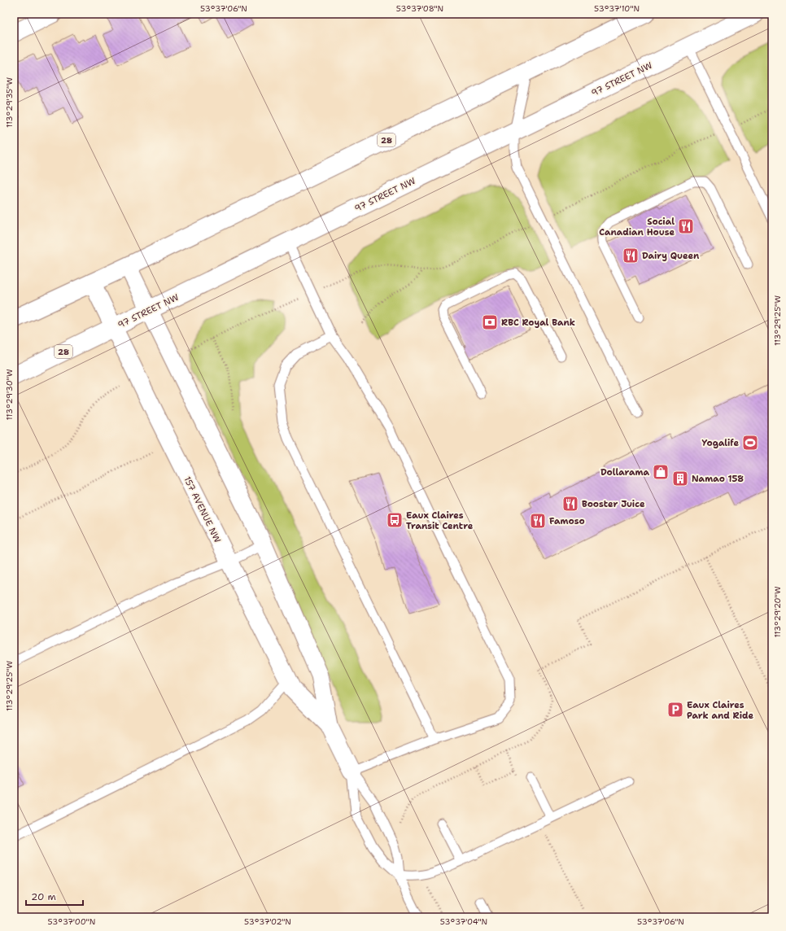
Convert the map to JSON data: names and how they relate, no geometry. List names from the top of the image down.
{
  "streets": {
    "main road": ["97 STREET NW", "28"],
    "street": ["157 AVENUE NW"]
  },
  "crossings": [
    ["97 STREET NW", "157 AVENUE NW"],
    ["28", "157 AVENUE NW"]
  ],
  "places": {
    "restaurant": [
      "Social Canadian House",
      "Dairy Queen",
      "Booster Juice",
      "Famoso"
    ],
    "bank": ["RBC Royal Bank"],
    "sports": ["Yogalife"],
    "shop": ["Dollarama"],
    "building": ["Namao 158"],
    "bus stop": ["Eaux Claires Transit Centre"],
    "parking": ["Eaux Claires Park and Ride"]
  },
  "scale_bar": "20 m",
  "coordinates": [
    "53°37'06\"N",
    "53°37'08\"N",
    "53°37'10\"N",
    "113°29'35\"W",
    "113°29'25\"W",
    "113°29'30\"W",
    "113°29'20\"W",
    "53°37'00\"N",
    "53°37'02\"N",
    "53°37'04\"N"
  ]
}
